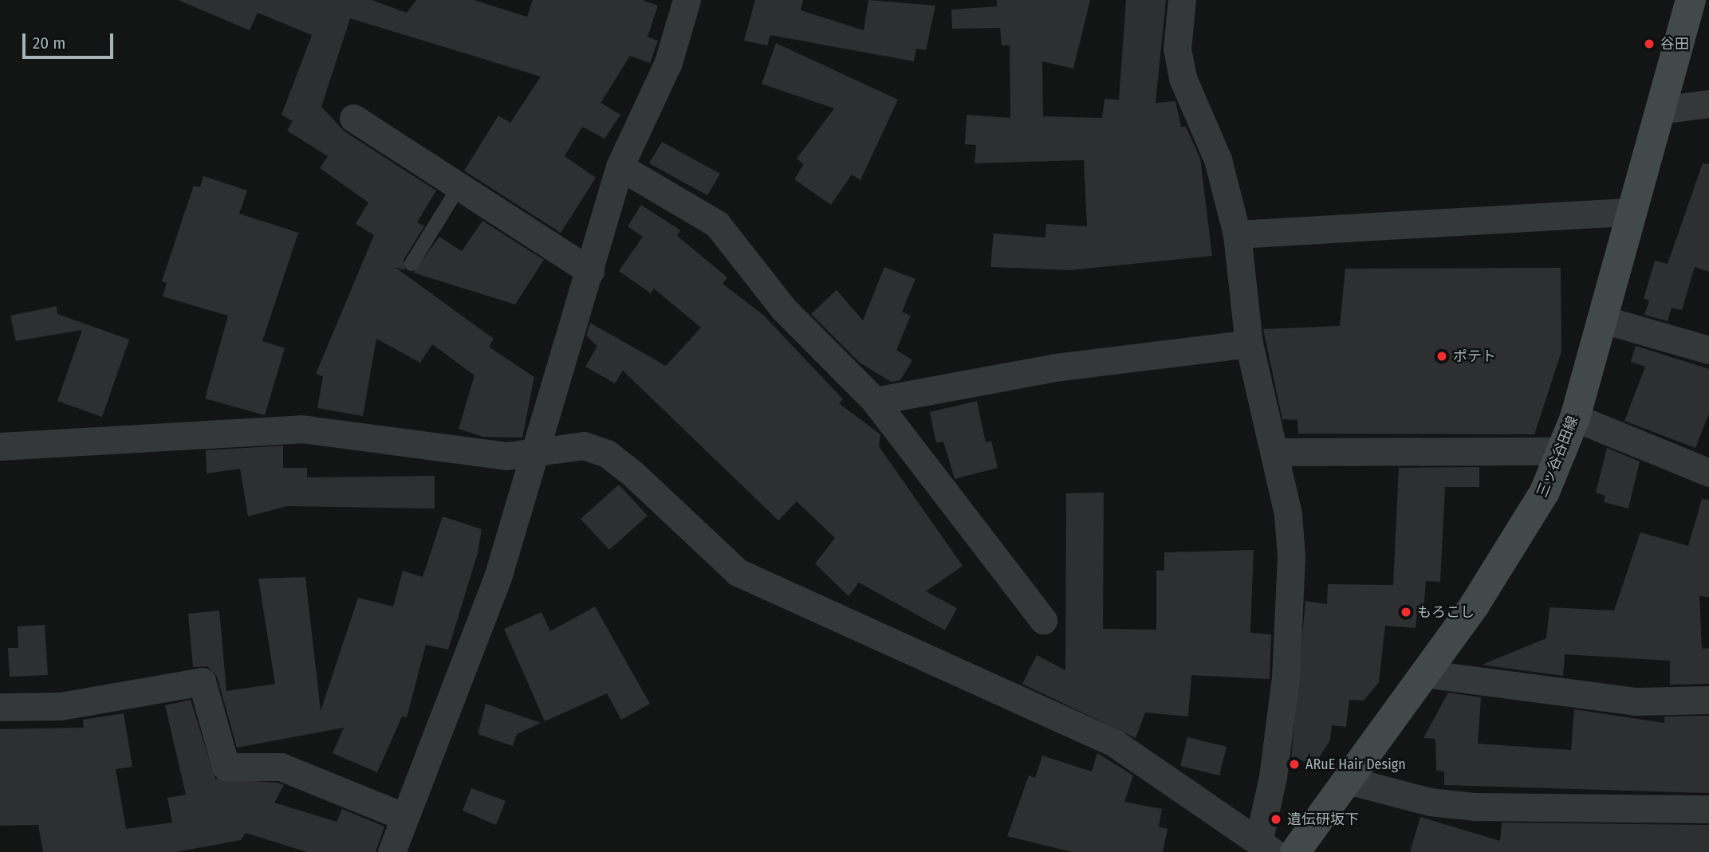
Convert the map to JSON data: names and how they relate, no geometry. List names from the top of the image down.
{
  "streets": {
    "main road": ["三ッ谷谷田線"]
  },
  "places": [
    "谷田",
    "ポテト",
    "もろこし",
    "ARuE Hair Design",
    "遺伝研坂下"
  ],
  "scale_bar": "20 m"
}
